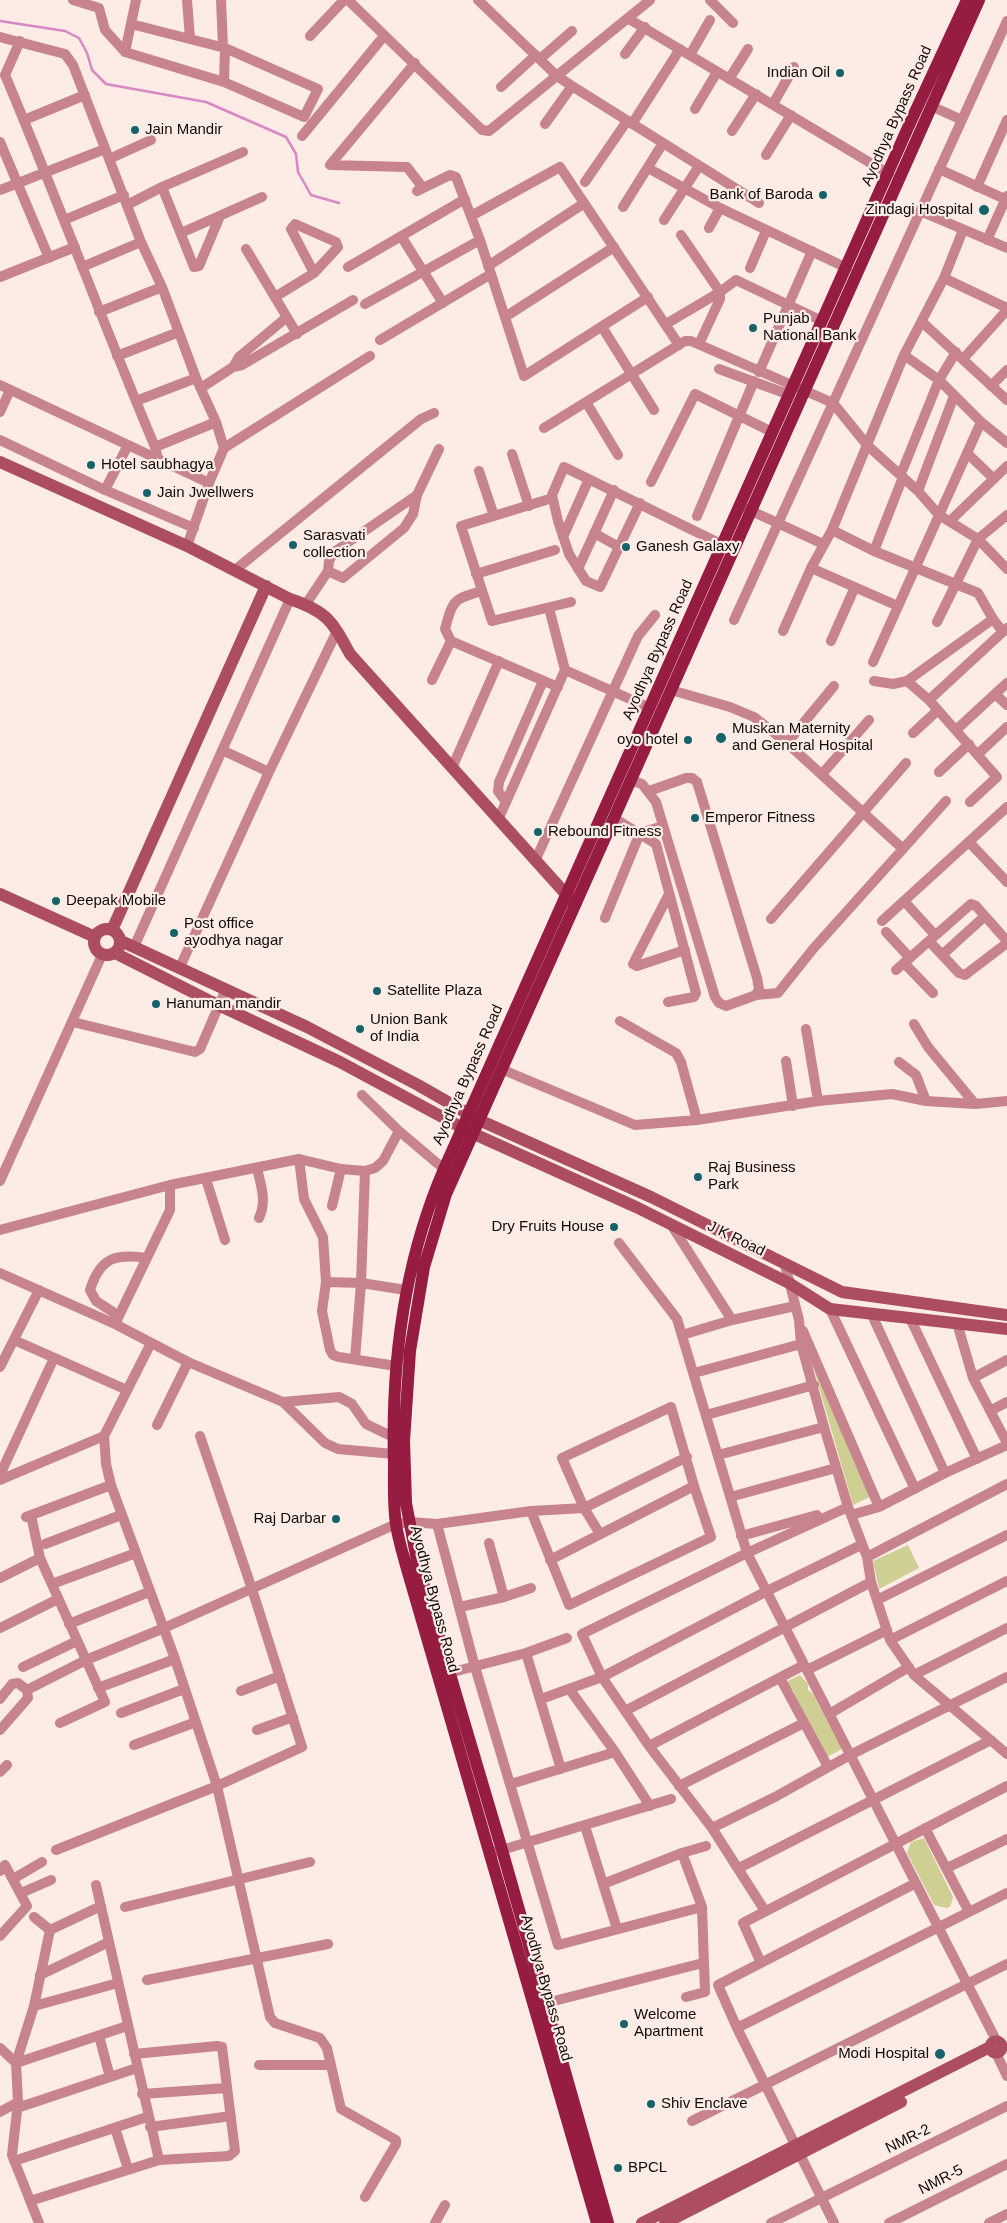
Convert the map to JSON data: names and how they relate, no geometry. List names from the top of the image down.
{
  "streets": {
    "main road": ["Ayodhya Bypass Road"],
    "street": ["J K Road", "NMR-2", "NMR-5"]
  },
  "crossings": [
    ["Ayodhya Bypass Road", "J K Road"]
  ],
  "places": [
    "Indian Oil",
    "Jain Mandir",
    "Bank of Baroda",
    "Zindagi Hospital",
    "Punjab National Bank",
    "Hotel saubhagya",
    "Jain Jwellwers",
    "Sarasvati collection",
    "Ganesh Galaxy",
    "Muskan Maternity and General Hospital",
    "oyo hotel",
    "Emperor Fitness",
    "Rebound Fitness",
    "Deepak Mobile",
    "Post office ayodhya nagar",
    "Satellite Plaza",
    "Hanuman mandir",
    "Union Bank of India",
    "Raj Business Park",
    "Dry Fruits House",
    "Raj Darbar",
    "Welcome Apartment",
    "Modi Hospital",
    "Shiv Enclave",
    "BPCL"
  ]
}
